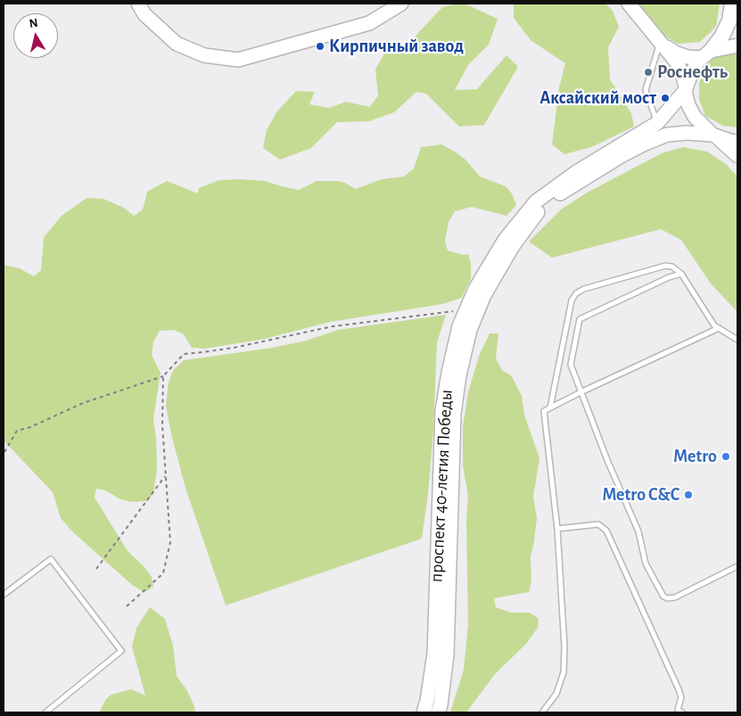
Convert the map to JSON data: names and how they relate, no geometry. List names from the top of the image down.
{
  "streets": {
    "main road": ["проспект 40-летия Победы"]
  },
  "places": [
    "Кирпичный завод",
    "Роснефть",
    "Аксайский мост",
    "Metro",
    "Metro C&C"
  ],
  "north": "top"
}
